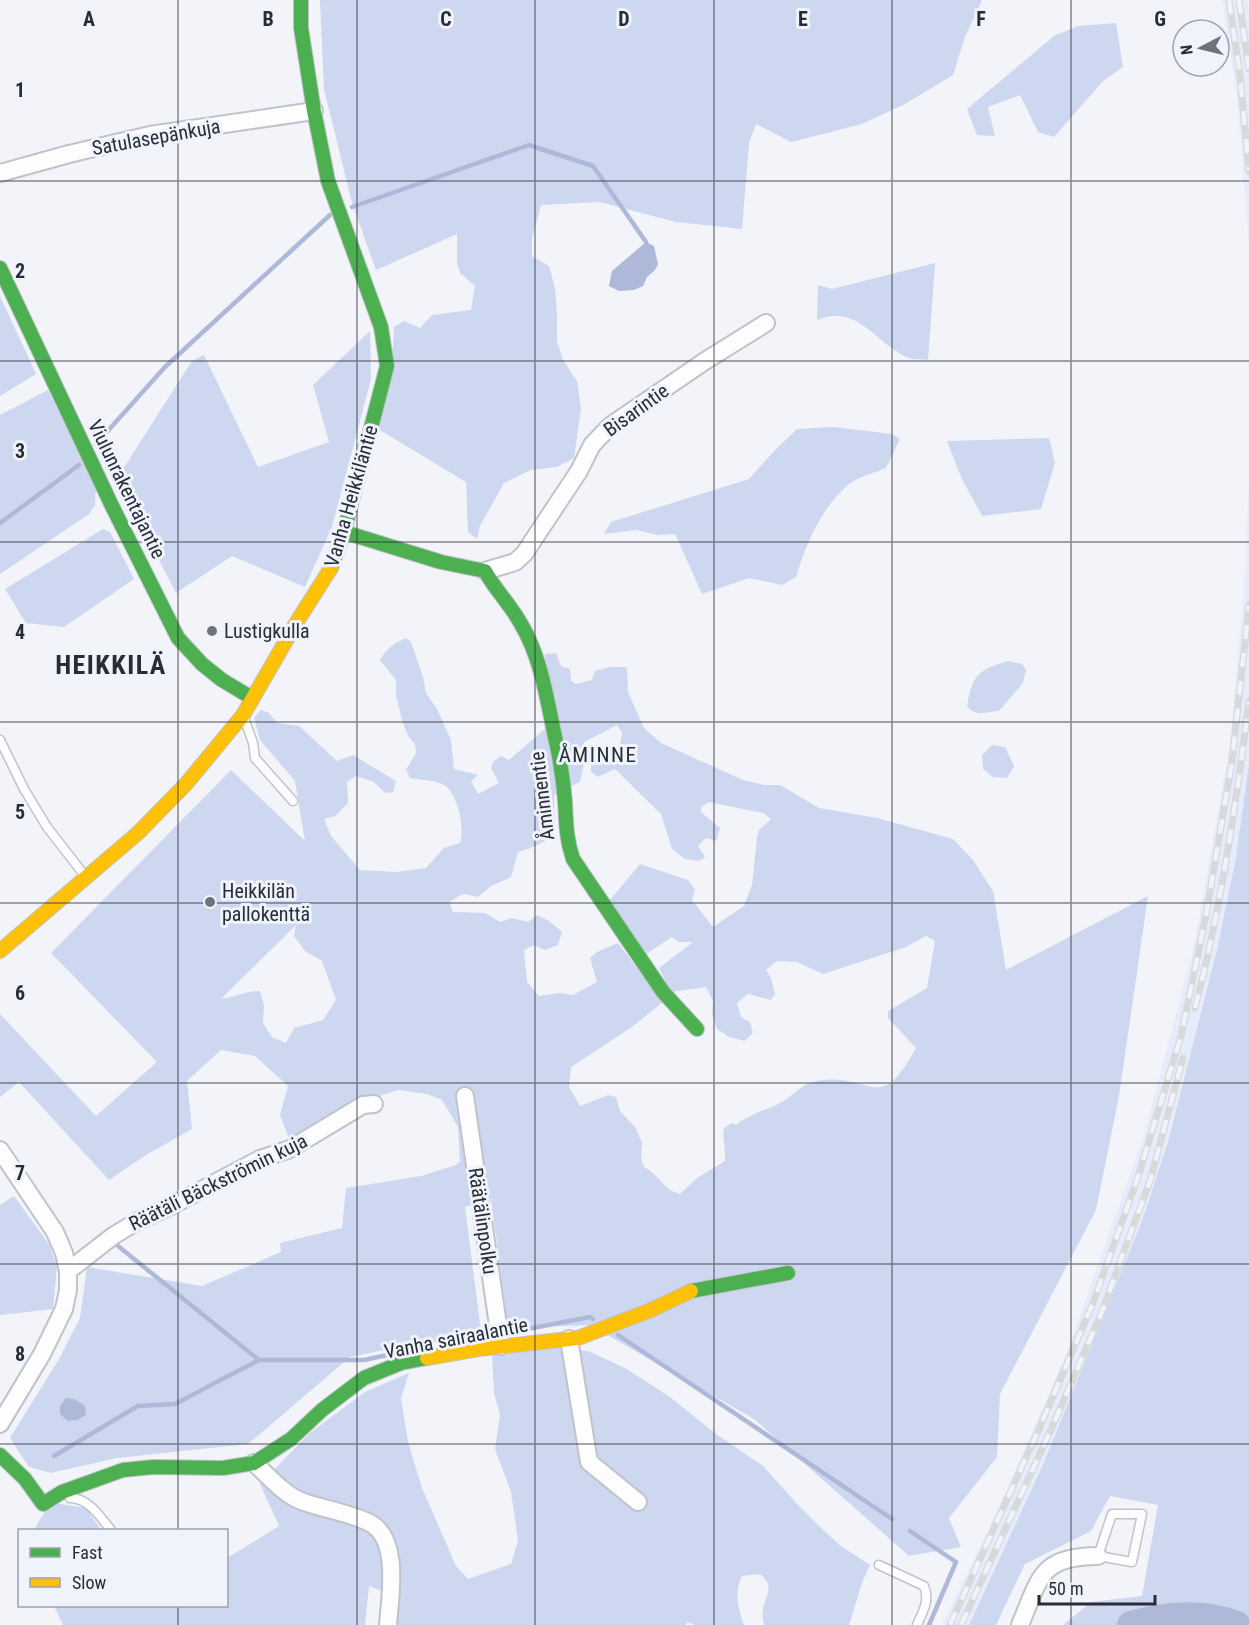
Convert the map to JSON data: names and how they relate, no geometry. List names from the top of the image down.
{
  "streets": {
    "street": [
      "Satulasepänkuja",
      "Bisarintie",
      "Viulunrakentajantie",
      "Vanha Heikkiläntie",
      "Åminnentie",
      "Räätäli Bäckströmin kuja",
      "Räätälinpolku",
      "Vanha sairaalantie"
    ]
  },
  "crossings": [
    ["Satulasepänkuja", "Vanha Heikkiläntie"],
    ["Bisarintie", "Åminnentie"],
    ["Viulunrakentajantie", "Vanha Heikkiläntie"],
    ["Räätälinpolku", "Vanha sairaalantie"]
  ],
  "districts": ["HEIKKILÄ", "ÅMINNE"],
  "places": ["Lustigkulla", "Heikkilän pallokenttä"],
  "legend": ["Fast", "Slow"],
  "scale_bar": "50 m",
  "north": "left",
  "grid": {
    "columns": [
      "A",
      "B",
      "C",
      "D",
      "E",
      "F",
      "G"
    ],
    "rows": [
      "1",
      "2",
      "3",
      "4",
      "5",
      "6",
      "7",
      "8"
    ]
  }
}
